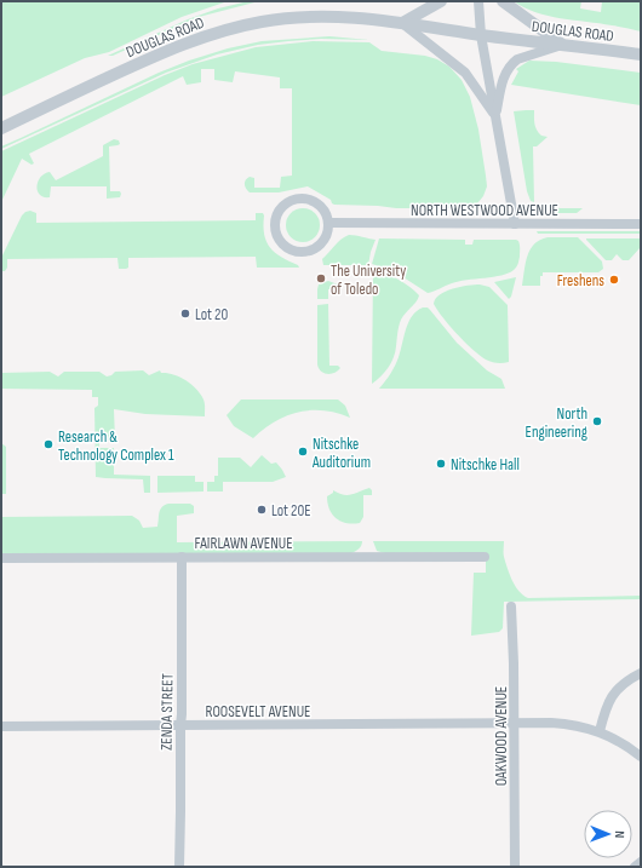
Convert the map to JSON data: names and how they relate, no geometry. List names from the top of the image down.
{
  "streets": {
    "street": [
      "DOUGLAS ROAD",
      "NORTH WESTWOOD AVENUE",
      "FAIRLAWN AVENUE",
      "ROOSEVELT AVENUE",
      "ZENDA STREET",
      "OAKWOOD AVENUE"
    ]
  },
  "crossings": [
    ["FAIRLAWN AVENUE", "ZENDA STREET"],
    ["ROOSEVELT AVENUE", "ZENDA STREET"],
    ["ROOSEVELT AVENUE", "OAKWOOD AVENUE"]
  ],
  "places": [
    "The University of Toledo",
    "Freshens",
    "Lot 20",
    "North Engineering",
    "Research & Technology Complex 1",
    "Nitschke Auditorium",
    "Nitschke Hall",
    "Lot 20E"
  ],
  "north": "right"
}
